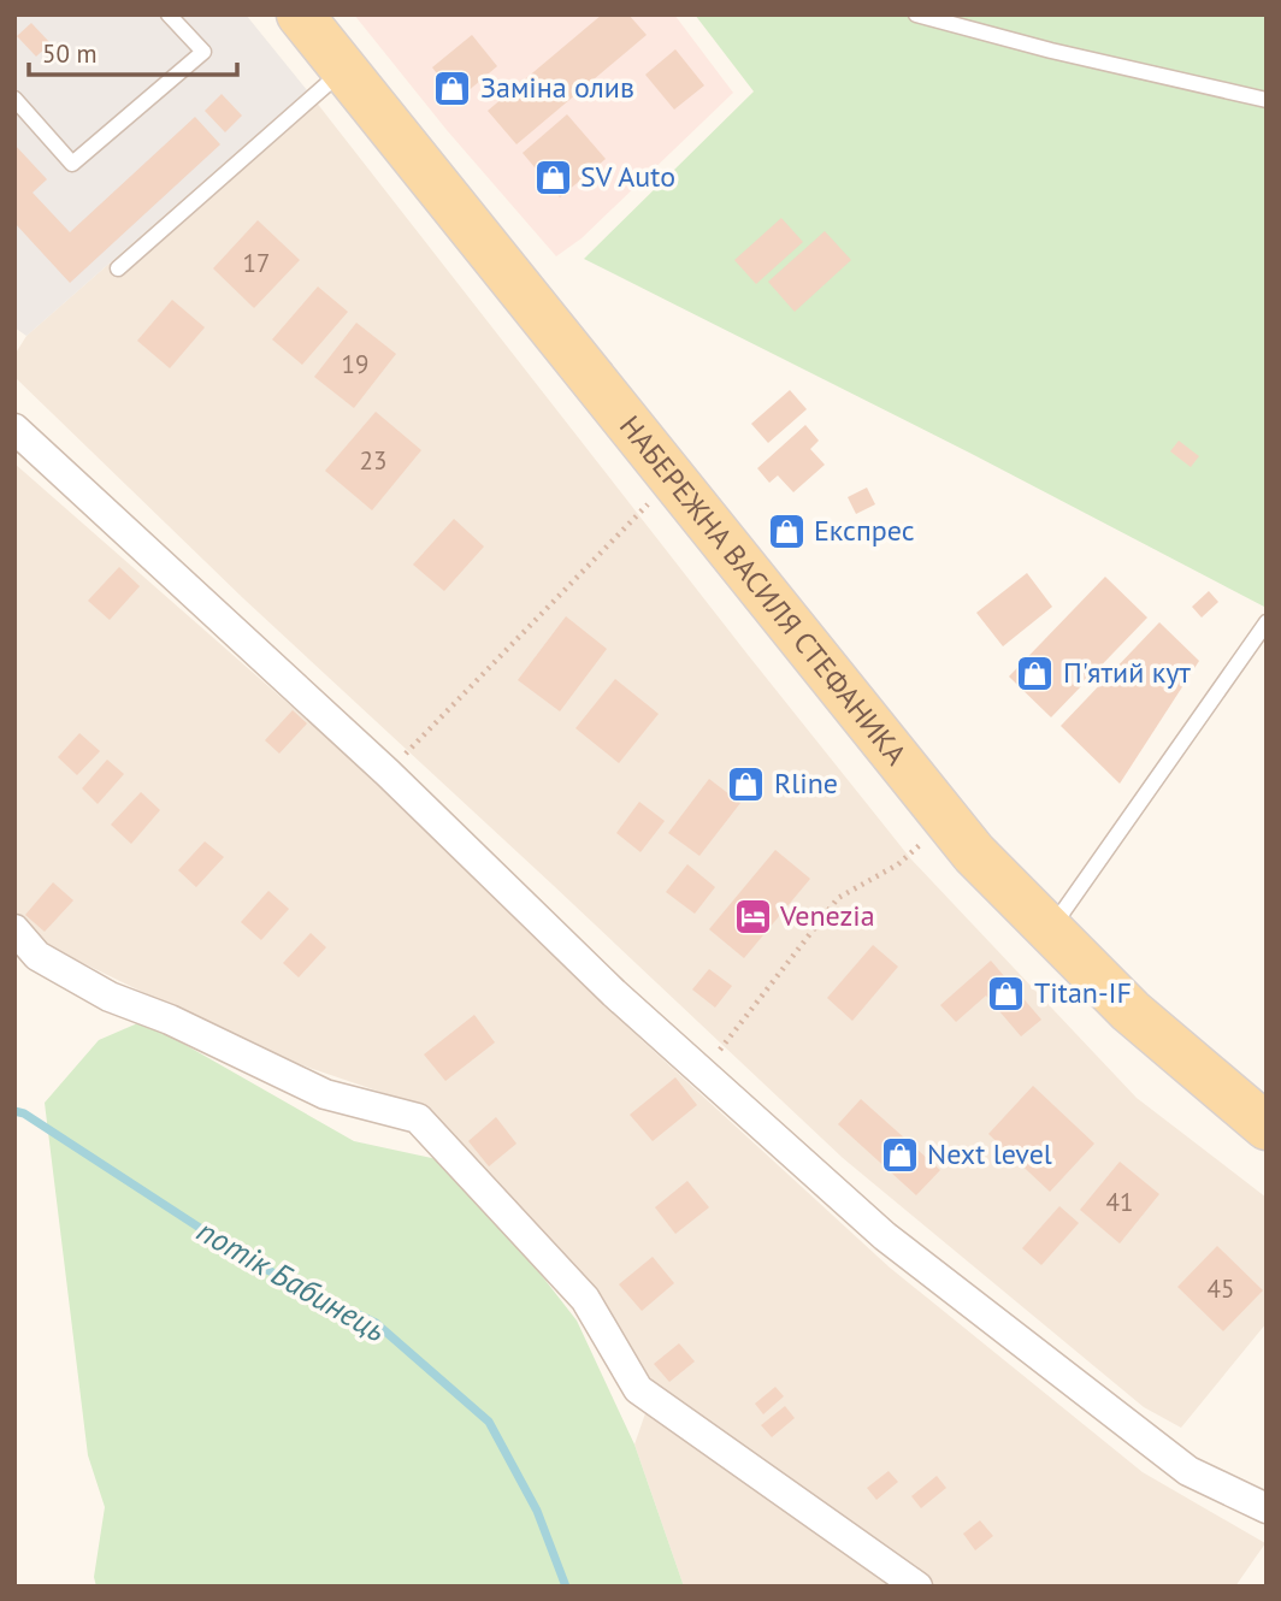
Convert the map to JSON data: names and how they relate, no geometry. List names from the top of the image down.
{
  "streets": {
    "main road": ["НАБЕРЕЖНА ВАСИЛЯ СТЕФАНИКА"]
  },
  "water": ["потік Бабинець"],
  "places": {
    "shop": [
      "Заміна олив",
      "SV Auto",
      "Експрес",
      "П'ятий кут",
      "Rline",
      "Titan-IF",
      "Next level"
    ],
    "hotel": ["Venezia"]
  },
  "house_numbers": [
    "17",
    "19",
    "23",
    "41",
    "45"
  ],
  "scale_bar": "50 m"
}
